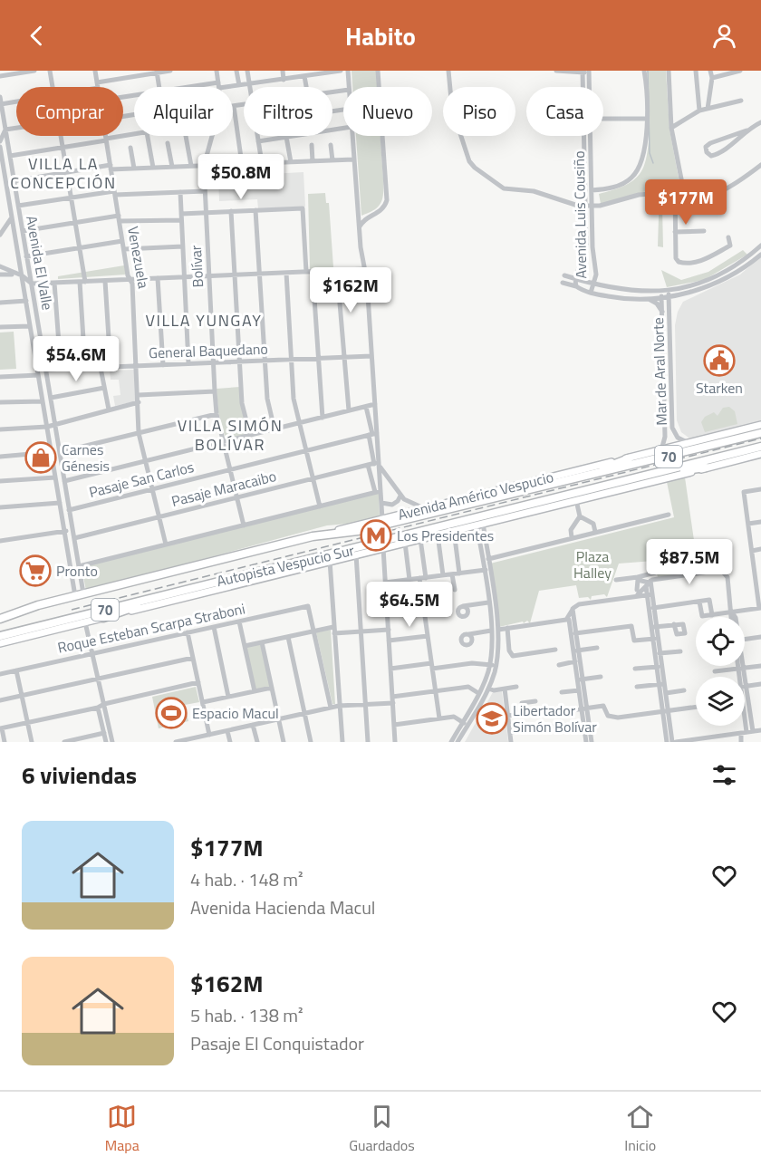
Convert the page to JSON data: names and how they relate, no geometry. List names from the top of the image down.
{
  "streets": {
    "highway": ["70", "Avenida Américo Vespucio", "Autopista Vespucio Sur"],
    "street": [
      "Avenida Luis Cousiño",
      "Venezuela",
      "Avenida El Valle",
      "Bolívar",
      "General Baquedano",
      "Mar de Aral Norte",
      "Pasaje San Carlos",
      "Pasaje Maracaibo",
      "Roque Esteban Scarpa Straboni"
    ]
  },
  "crossings": [
    ["Venezuela", "General Baquedano"],
    ["Venezuela", "Pasaje San Carlos"],
    ["Venezuela", "Pasaje Maracaibo"],
    ["Avenida El Valle", "General Baquedano"],
    ["Avenida El Valle", "Pasaje San Carlos"],
    ["Avenida El Valle", "Pasaje Maracaibo"],
    ["Avenida El Valle", "Avenida Américo Vespucio"],
    ["Bolívar", "General Baquedano"],
    ["Bolívar", "Pasaje San Carlos"],
    ["Bolívar", "Pasaje Maracaibo"],
    ["Mar de Aral Norte", "Avenida Américo Vespucio"],
    ["Avenida Américo Vespucio", "Autopista Vespucio Sur"]
  ],
  "districts": ["VILLA LA CONCEPCIÓN", "VILLA YUNGAY", "VILLA SIMÓN BOLÍVAR"],
  "parks": ["Plaza Halley"],
  "places": {
    "public building": ["Starken"],
    "shop": ["Carnes Génesis"],
    "metro station": ["Los Presidentes"],
    "supermarket": ["Pronto"],
    "sports": ["Espacio Macul"],
    "school or university": ["Libertador Simón Bolívar"]
  },
  "page": {
    "header": "Habito",
    "chip": [
      "Comprar",
      "Alquilar",
      "Filtros",
      "Nuevo",
      "Piso",
      "Casa"
    ],
    "price": [
      "$50.8M",
      "$177M",
      "$162M",
      "$54.6M",
      "$87.5M",
      "$64.5M"
    ],
    "heading": "6 viviendas",
    "list": [
      {
        "name": "$177M",
        "note": "4 hab. · 148 m² · Avenida Hacienda Macul"
      },
      {
        "name": "$162M",
        "note": "5 hab. · 138 m² · Pasaje El Conquistador"
      }
    ],
    "tabs": ["Mapa", "Guardados", "Inicio"]
  }
}
